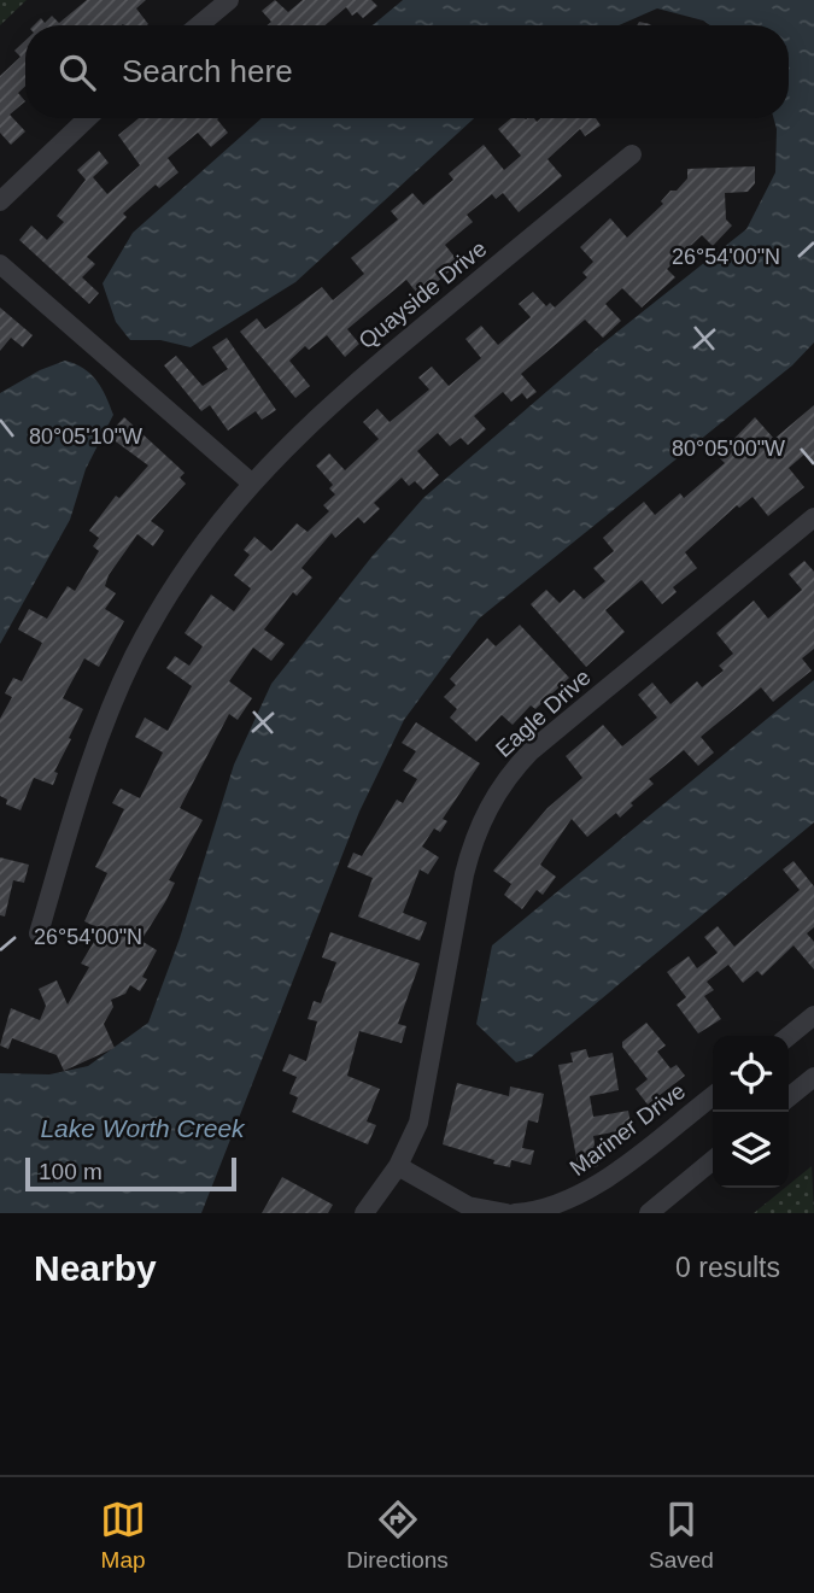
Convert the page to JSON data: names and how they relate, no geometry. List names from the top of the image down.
{
  "streets": {
    "street": ["Quayside Drive", "Eagle Drive", "Mariner Drive"]
  },
  "water": ["Lake Worth Creek"],
  "scale_bar": "100 m",
  "page": {
    "search": "Search here",
    "scale": "100 m",
    "heading": ["Nearby", "0 results"],
    "nav": ["Map", "Directions", "Saved"]
  },
  "coordinates": ["26°54'00\"N", "80°05'10\"W", "80°05'00\"W"]
}
